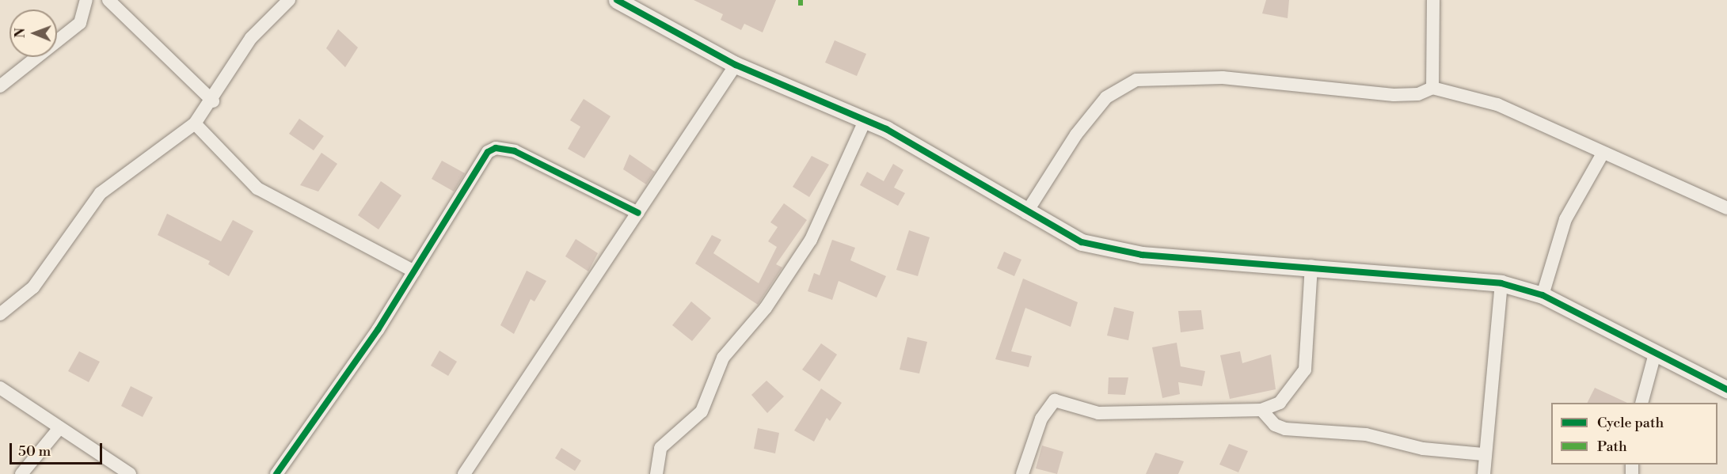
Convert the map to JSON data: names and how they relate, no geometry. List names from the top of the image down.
{
  "legend": ["Cycle path", "Path"],
  "scale_bar": "50 m",
  "north": "left"
}
